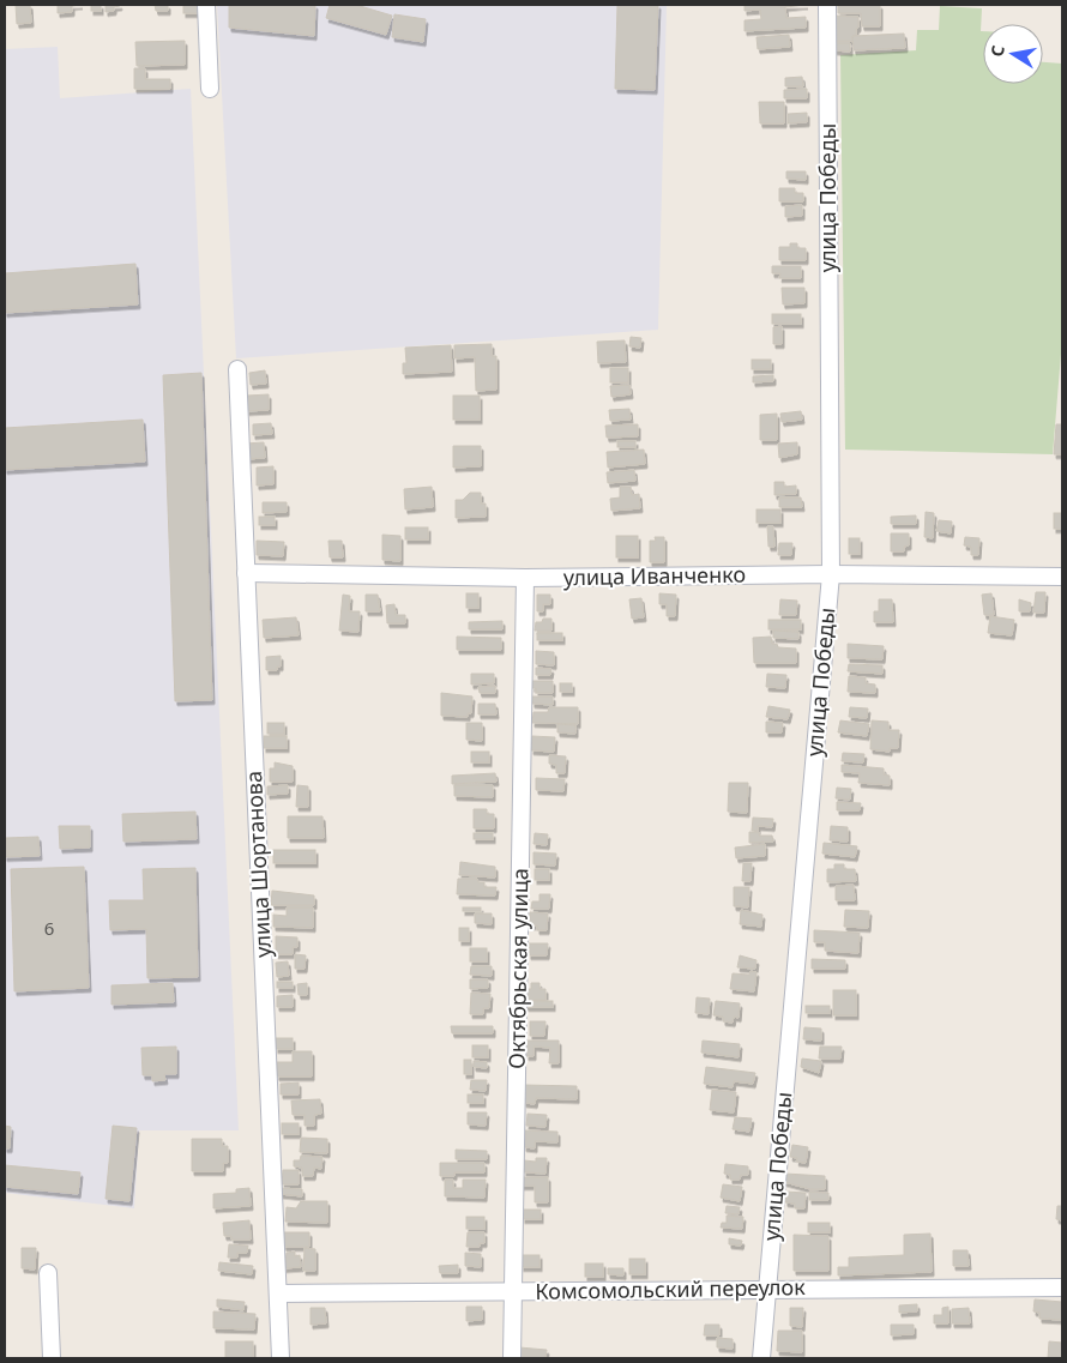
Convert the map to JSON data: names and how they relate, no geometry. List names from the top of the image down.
{
  "streets": {
    "street": [
      "улица Победы",
      "улица Иванченко",
      "улица Шортанова",
      "Октябрьская улица",
      "Комсомольский переулок"
    ]
  },
  "crossings": [
    ["улица Победы", "улица Иванченко"],
    ["улица Победы", "Комсомольский переулок"],
    ["улица Иванченко", "улица Шортанова"],
    ["улица Иванченко", "Октябрьская улица"],
    ["улица Шортанова", "Комсомольский переулок"],
    ["Октябрьская улица", "Комсомольский переулок"]
  ],
  "house_numbers": ["6"],
  "north": "left"
}
